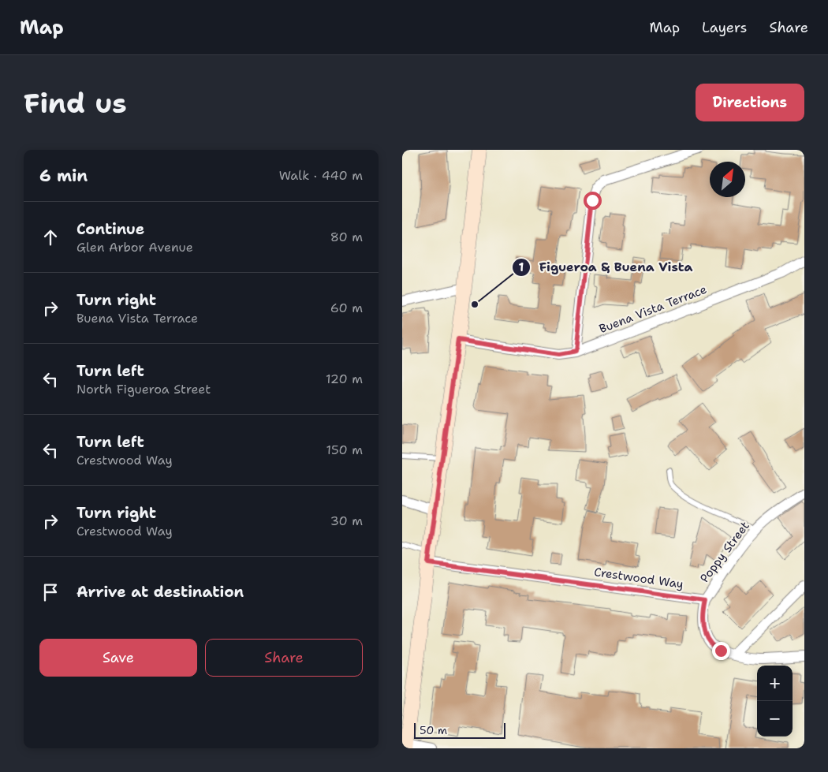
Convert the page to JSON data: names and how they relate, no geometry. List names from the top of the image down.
{
  "streets": {
    "street": ["Buena Vista Terrace", "Poppy Street", "Crestwood Way"]
  },
  "crossings": [
    ["Poppy Street", "Crestwood Way"]
  ],
  "places": ["Figueroa & Buena Vista"],
  "scale_bar": "50 m",
  "north": "top right",
  "page": {
    "header": "Map",
    "nav": ["Map", "Layers", "Share"],
    "buttons": [
      "Directions",
      ["Save", "Share"]
    ],
    "title": "Find us",
    "heading": ["6 min", "Walk · 440 m"],
    "list": [
      ["Continue", "Glen Arbor Avenue", "80 m"],
      ["Turn right", "Buena Vista Terrace", "60 m"],
      ["Turn left", "North Figueroa Street", "120 m"],
      ["Turn left", "Crestwood Way", "150 m"],
      ["Turn right", "Crestwood Way", "30 m"],
      "Arrive at destination"
    ],
    "map_buttons": ["+", "−"],
    "scale": "50 m"
  }
}
